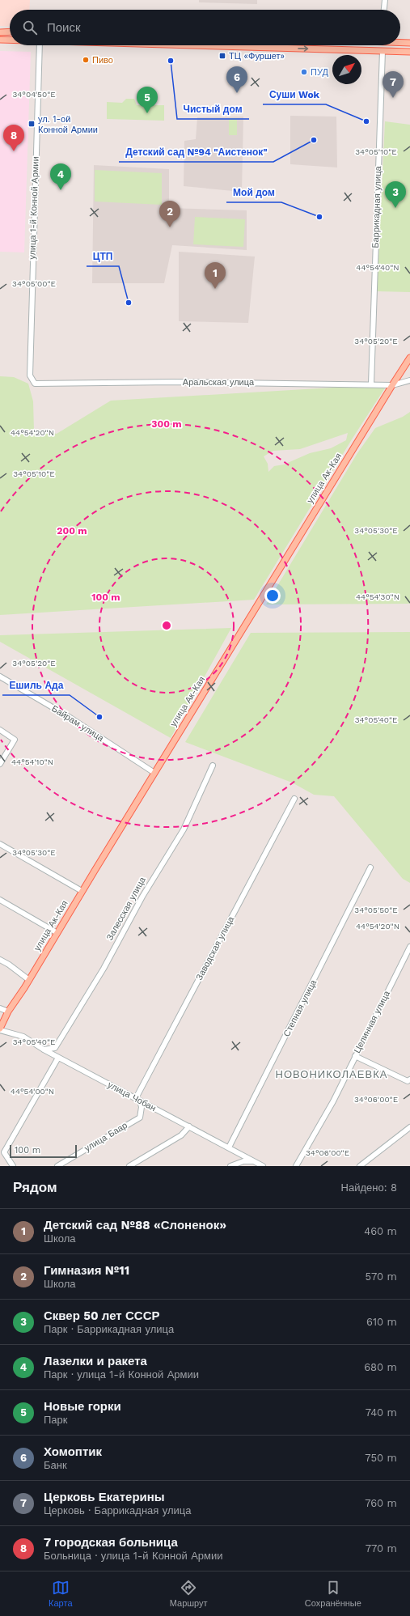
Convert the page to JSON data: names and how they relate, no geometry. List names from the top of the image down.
{
  "streets": {
    "main road": ["улица Ак-Кая"],
    "street": [
      "Баррикадная улица",
      "улица 1-й Конной Армии",
      "Аральская улица",
      "Байрам улица",
      "Залесская улица",
      "Заводская улица",
      "Степная улица",
      "Целинная улица",
      "улица Чобан",
      "улица Баар"
    ]
  },
  "crossings": [
    ["Баррикадная улица", "Аральская улица"],
    ["улица 1-й Конной Армии", "Аральская улица"],
    ["Аральская улица", "улица Ак-Кая"],
    ["улица Ак-Кая", "Байрам улица"],
    ["улица Ак-Кая", "улица Чобан"],
    ["Залесская улица", "улица Чобан"],
    ["Заводская улица", "улица Чобан"],
    ["Заводская улица", "улица Баар"],
    ["Степная улица", "улица Чобан"],
    ["улица Чобан", "улица Баар"]
  ],
  "districts": ["НОВОНИКОЛАЕВКА"],
  "places": {
    "transit": ["ТЦ «Фуршет»", "ул. 1-ой Конной Армии"],
    "other": [
      "Пиво",
      "Чистый дом",
      "ПУД",
      "Суши Wok",
      "Детский сад №94 \"Аистенок\"",
      "Мой дом",
      "ЦТП",
      "Ешиль Ада"
    ]
  },
  "scale_bar": "100 m",
  "north": "top right",
  "page": {
    "search": "Поиск",
    "pins": [
      "6",
      "7",
      "5",
      "8",
      "4",
      "3",
      "2",
      "1"
    ],
    "scale": "100 m",
    "heading": ["Рядом", "Найдено: 8"],
    "list": [
      {
        "mark": "1",
        "name": "Детский сад №88 «Слоненок»",
        "note": "Школа",
        "value": "460 m"
      },
      {
        "mark": "2",
        "name": "Гимназия №11",
        "note": "Школа",
        "value": "570 m"
      },
      {
        "mark": "3",
        "name": "Сквер 50 лет СССР",
        "note": "Парк · Баррикадная улица",
        "value": "610 m"
      },
      {
        "mark": "4",
        "name": "Лазелки и ракета",
        "note": "Парк · улица 1-й Конной Армии",
        "value": "680 m"
      },
      {
        "mark": "5",
        "name": "Новые горки",
        "note": "Парк",
        "value": "740 m"
      },
      {
        "mark": "6",
        "name": "Хомоптик",
        "note": "Банк",
        "value": "750 m"
      },
      {
        "mark": "7",
        "name": "Церковь Екатерины",
        "note": "Церковь · Баррикадная улица",
        "value": "760 m"
      },
      {
        "mark": "8",
        "name": "7 городская больница",
        "note": "Больница · улица 1-й Конной Армии",
        "value": "770 m"
      }
    ],
    "nav": ["Карта", "Маршрут", "Сохранённые"]
  },
  "coordinates": [
    "34°04'50\"E",
    "34°05'10\"E",
    "44°54'40\"N",
    "34°05'00\"E",
    "34°05'20\"E",
    "44°54'20\"N",
    "34°05'30\"E",
    "44°54'30\"N",
    "34°05'40\"E",
    "44°54'10\"N",
    "34°05'50\"E",
    "44°54'00\"N",
    "34°06'00\"E"
  ],
  "rings": ["300 m", "200 m", "100 m"]
}
